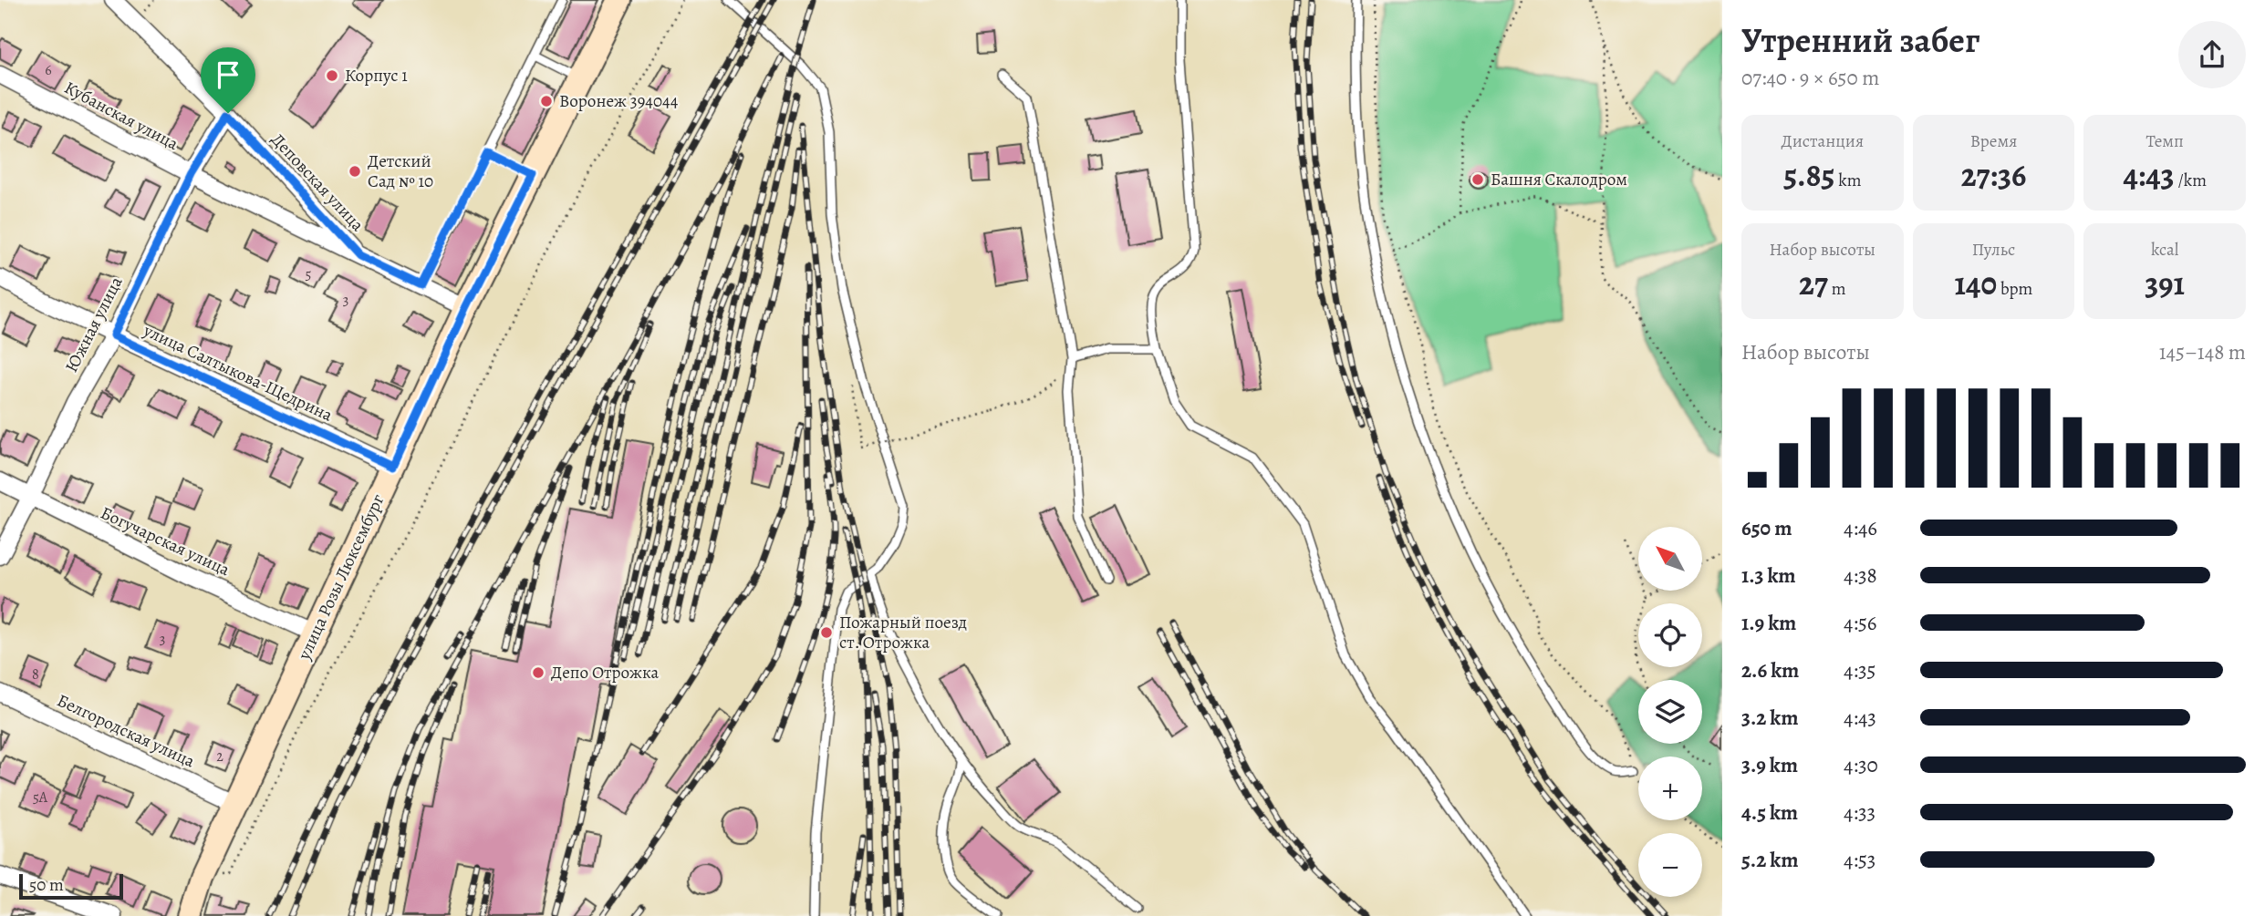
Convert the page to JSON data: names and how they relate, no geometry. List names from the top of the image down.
{
  "streets": {
    "street": [
      "Кубанская улица",
      "Деповская улица",
      "Южная улица",
      "улица Салтыкова-Щедрина",
      "Богучарская улица",
      "улица Розы Люксембург",
      "Белгородская улица"
    ]
  },
  "crossings": [
    ["Кубанская улица", "Деповская улица"],
    ["Кубанская улица", "Южная улица"],
    ["Кубанская улица", "улица Розы Люксембург"],
    ["Деповская улица", "Южная улица"],
    ["Южная улица", "улица Салтыкова-Щедрина"],
    ["Южная улица", "Богучарская улица"],
    ["улица Салтыкова-Щедрина", "улица Розы Люксембург"],
    ["Богучарская улица", "улица Розы Люксембург"],
    ["улица Розы Люксембург", "Белгородская улица"]
  ],
  "places": [
    "Корпус 1",
    "Воронеж 394044",
    "Детский Сад № 10",
    "Башня Скалодром",
    "Пожарный поезд ст. Отрожка",
    "Депо Отрожка"
  ],
  "house_numbers": [
    "6",
    "5",
    "3",
    "3",
    "8",
    "2",
    "5А"
  ],
  "scale_bar": "50 m",
  "north": "top left",
  "page": {
    "heading": ["Утренний забег", "07:40 · 9 × 650 m"],
    "stats": [
      ["Дистанция", "5.85 km"],
      ["Время", "27:36"],
      ["Темп", "4:43 /km"],
      ["Набор высоты", "27 m"],
      ["Пульс", "140 bpm"],
      ["kcal", "391"]
    ],
    "chart": ["Набор высоты", "145–148 m"],
    "list": [
      {
        "name": "650 m",
        "note": "4:46"
      },
      {
        "name": "1.3 km",
        "note": "4:38"
      },
      {
        "name": "1.9 km",
        "note": "4:56"
      },
      {
        "name": "2.6 km",
        "note": "4:35"
      },
      {
        "name": "3.2 km",
        "note": "4:43"
      },
      {
        "name": "3.9 km",
        "note": "4:30"
      },
      {
        "name": "4.5 km",
        "note": "4:33"
      },
      {
        "name": "5.2 km",
        "note": "4:53"
      }
    ],
    "map_buttons": ["+", "−"],
    "scale": "50 m"
  }
}
